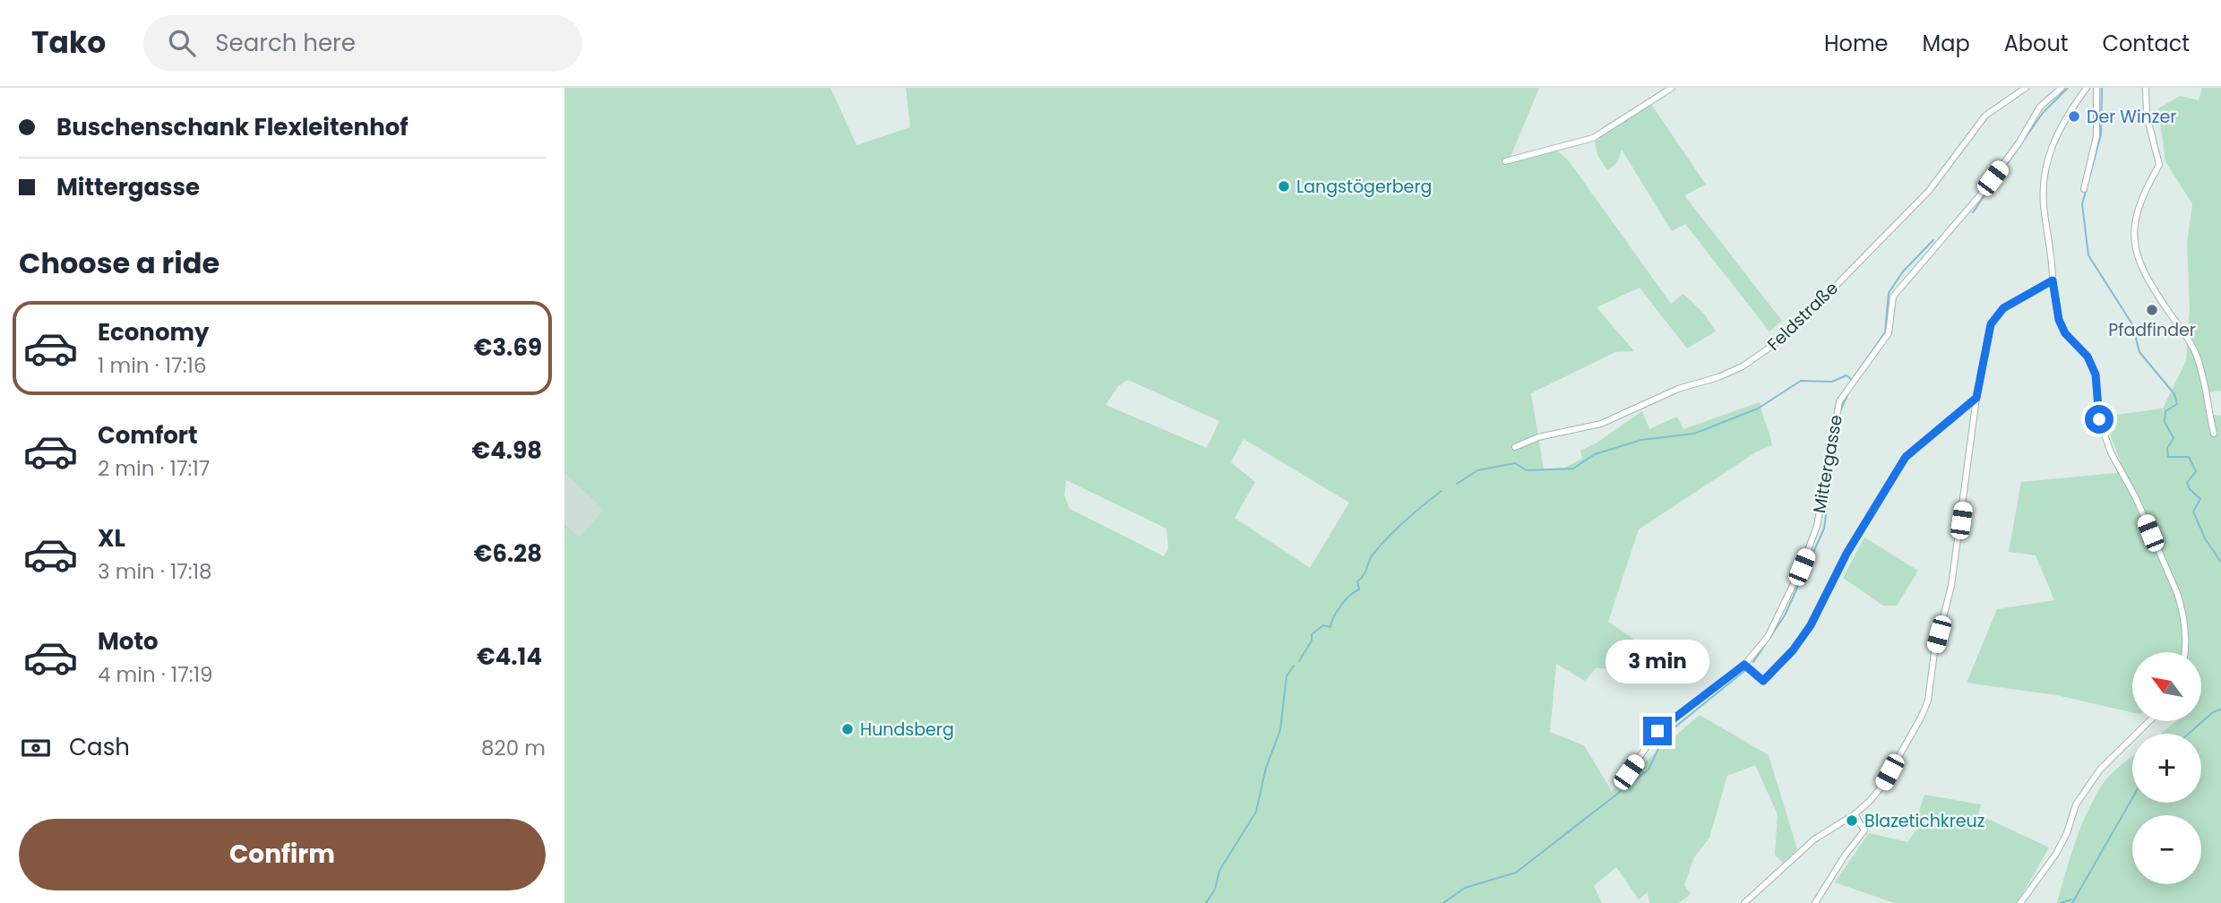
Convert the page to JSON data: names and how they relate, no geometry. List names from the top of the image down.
{
  "streets": {
    "street": ["Feldstraße", "Mittergasse"]
  },
  "places": [
    "Der Winzer",
    "Langstögerberg",
    "Pfadfinder",
    "Hundsberg",
    "Blazetichkreuz"
  ],
  "north": "top left",
  "page": {
    "header": "Tako",
    "search": "Search here",
    "nav": [
      "Home",
      "Map",
      "About",
      "Contact"
    ],
    "banner": ["Buschenschank Flexleitenhof", "Mittergasse"],
    "heading": "Choose a ride",
    "list": [
      {
        "name": "Economy",
        "note": "1 min · 17:16",
        "value": "€3.69"
      },
      {
        "name": "Comfort",
        "note": "2 min · 17:17",
        "value": "€4.98"
      },
      {
        "name": "XL",
        "note": "3 min · 17:18",
        "value": "€6.28"
      },
      {
        "name": "Moto",
        "note": "4 min · 17:19",
        "value": "€4.14"
      }
    ],
    "bubble": "3 min",
    "map_buttons": ["+", "−"],
    "pay": ["Cash", "820 m"],
    "buttons": "Confirm"
  }
}
